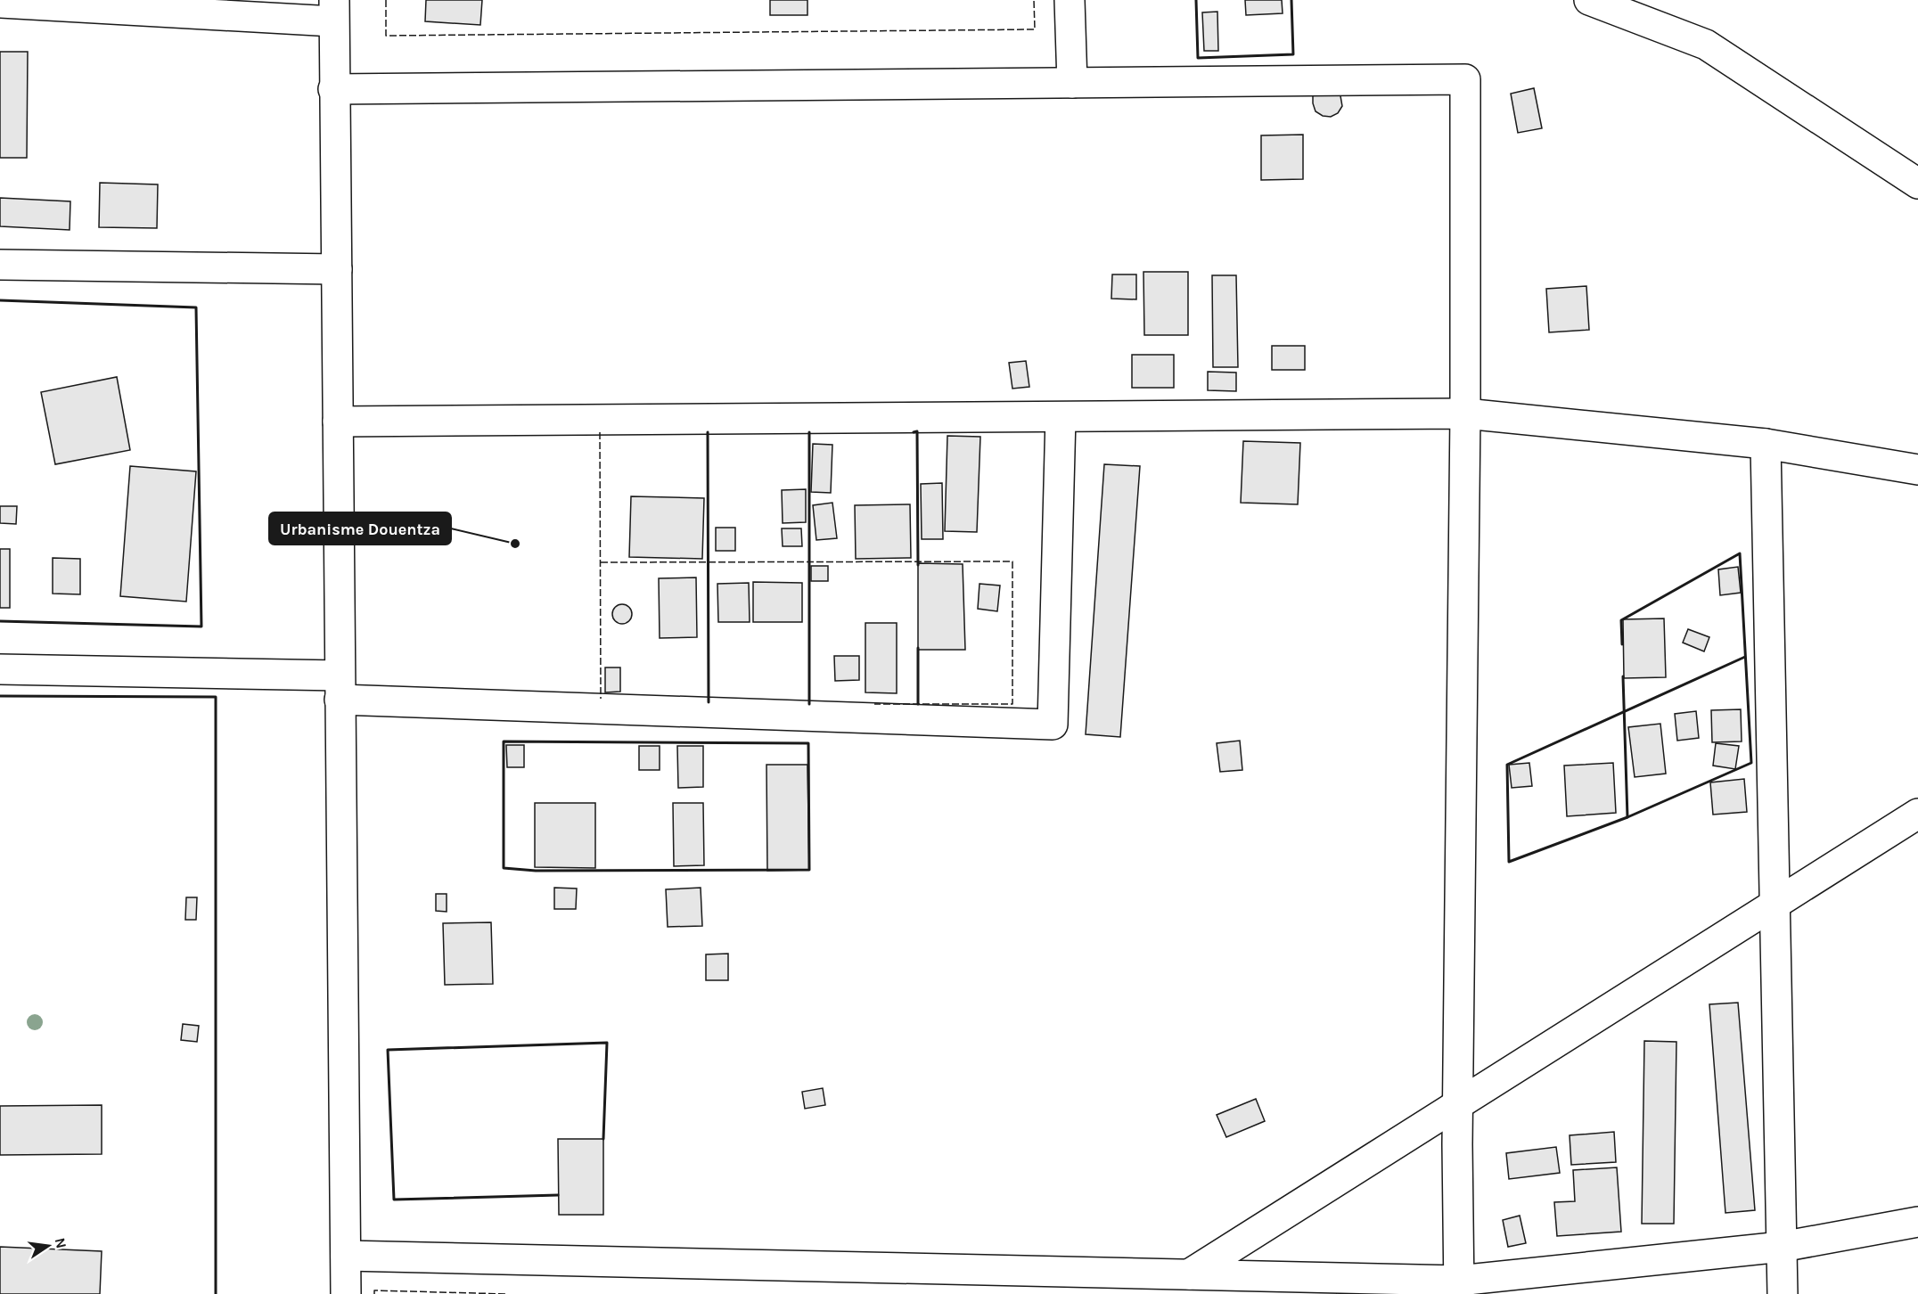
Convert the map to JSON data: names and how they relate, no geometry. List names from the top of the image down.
{
  "places": ["Urbanisme Douentza"],
  "north": "right"
}
